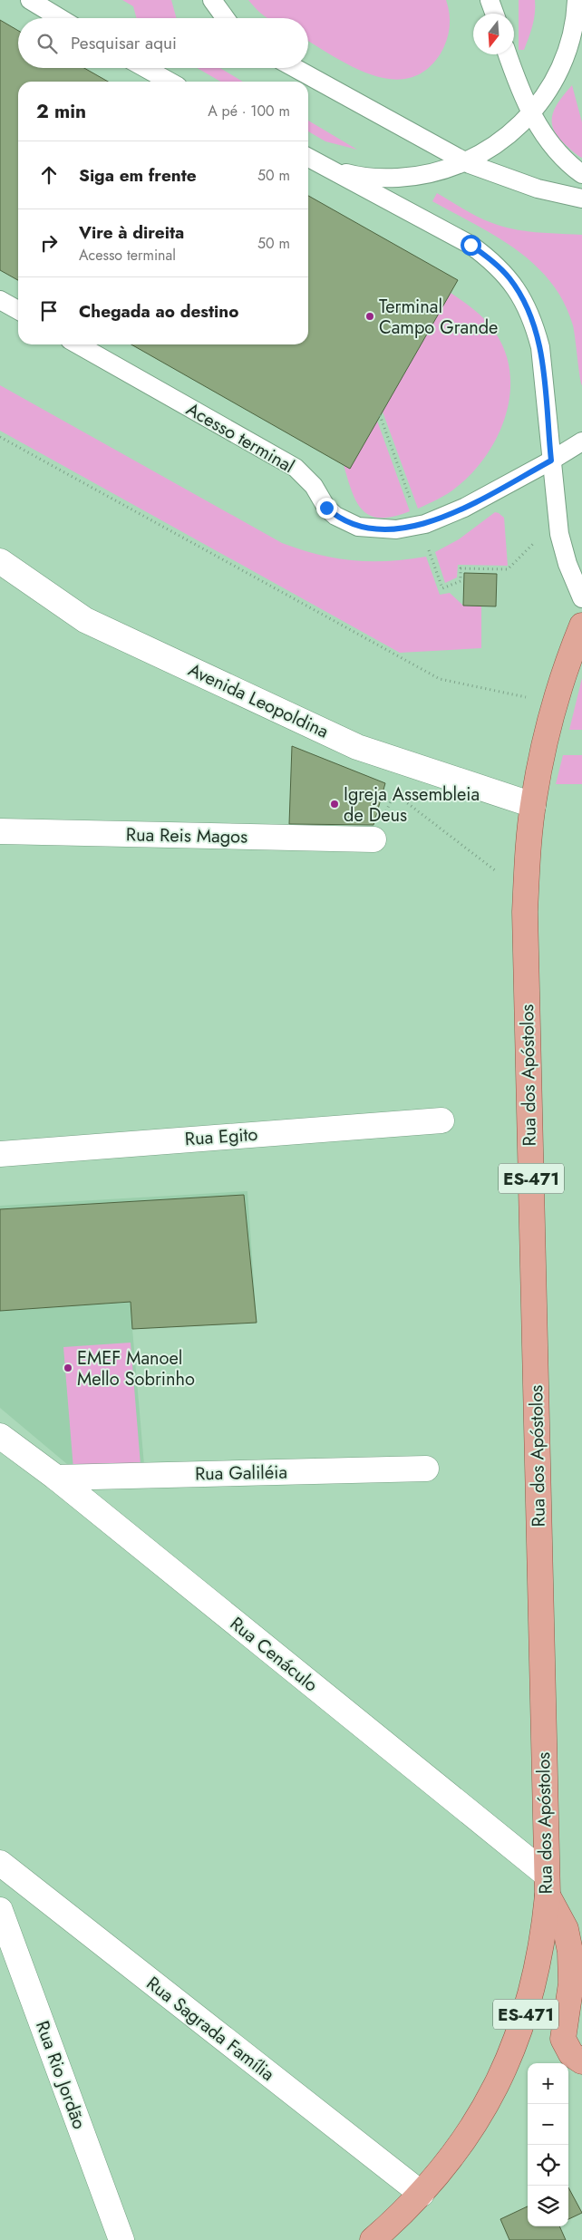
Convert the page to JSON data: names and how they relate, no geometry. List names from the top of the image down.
{
  "streets": {
    "main road": ["Rua dos Apóstolos", "ES-471"],
    "street": [
      "Avenida Leopoldina",
      "Rua Reis Magos",
      "Rua Egito",
      "Rua Galiléia",
      "Rua Cenáculo",
      "Rua Sagrada Família",
      "Rua Rio Jordão"
    ],
    "lane": ["Acesso terminal"]
  },
  "crossings": [
    ["Avenida Leopoldina", "Rua dos Apóstolos"],
    ["Rua dos Apóstolos", "Rua Cenáculo"],
    ["Rua dos Apóstolos", "Rua Sagrada Família"],
    ["Rua Galiléia", "Rua Cenáculo"]
  ],
  "places": ["Terminal Campo Grande", "Igreja Assembleia de Deus", "EMEF Manoel Mello Sobrinho"],
  "north": "bottom",
  "page": {
    "search": "Pesquisar aqui",
    "heading": ["2 min", "A pé · 100 m"],
    "list": [
      ["Siga em frente", "50 m"],
      ["Vire à direita", "Acesso terminal", "50 m"],
      "Chegada ao destino"
    ],
    "map_buttons": ["+", "−"]
  }
}
